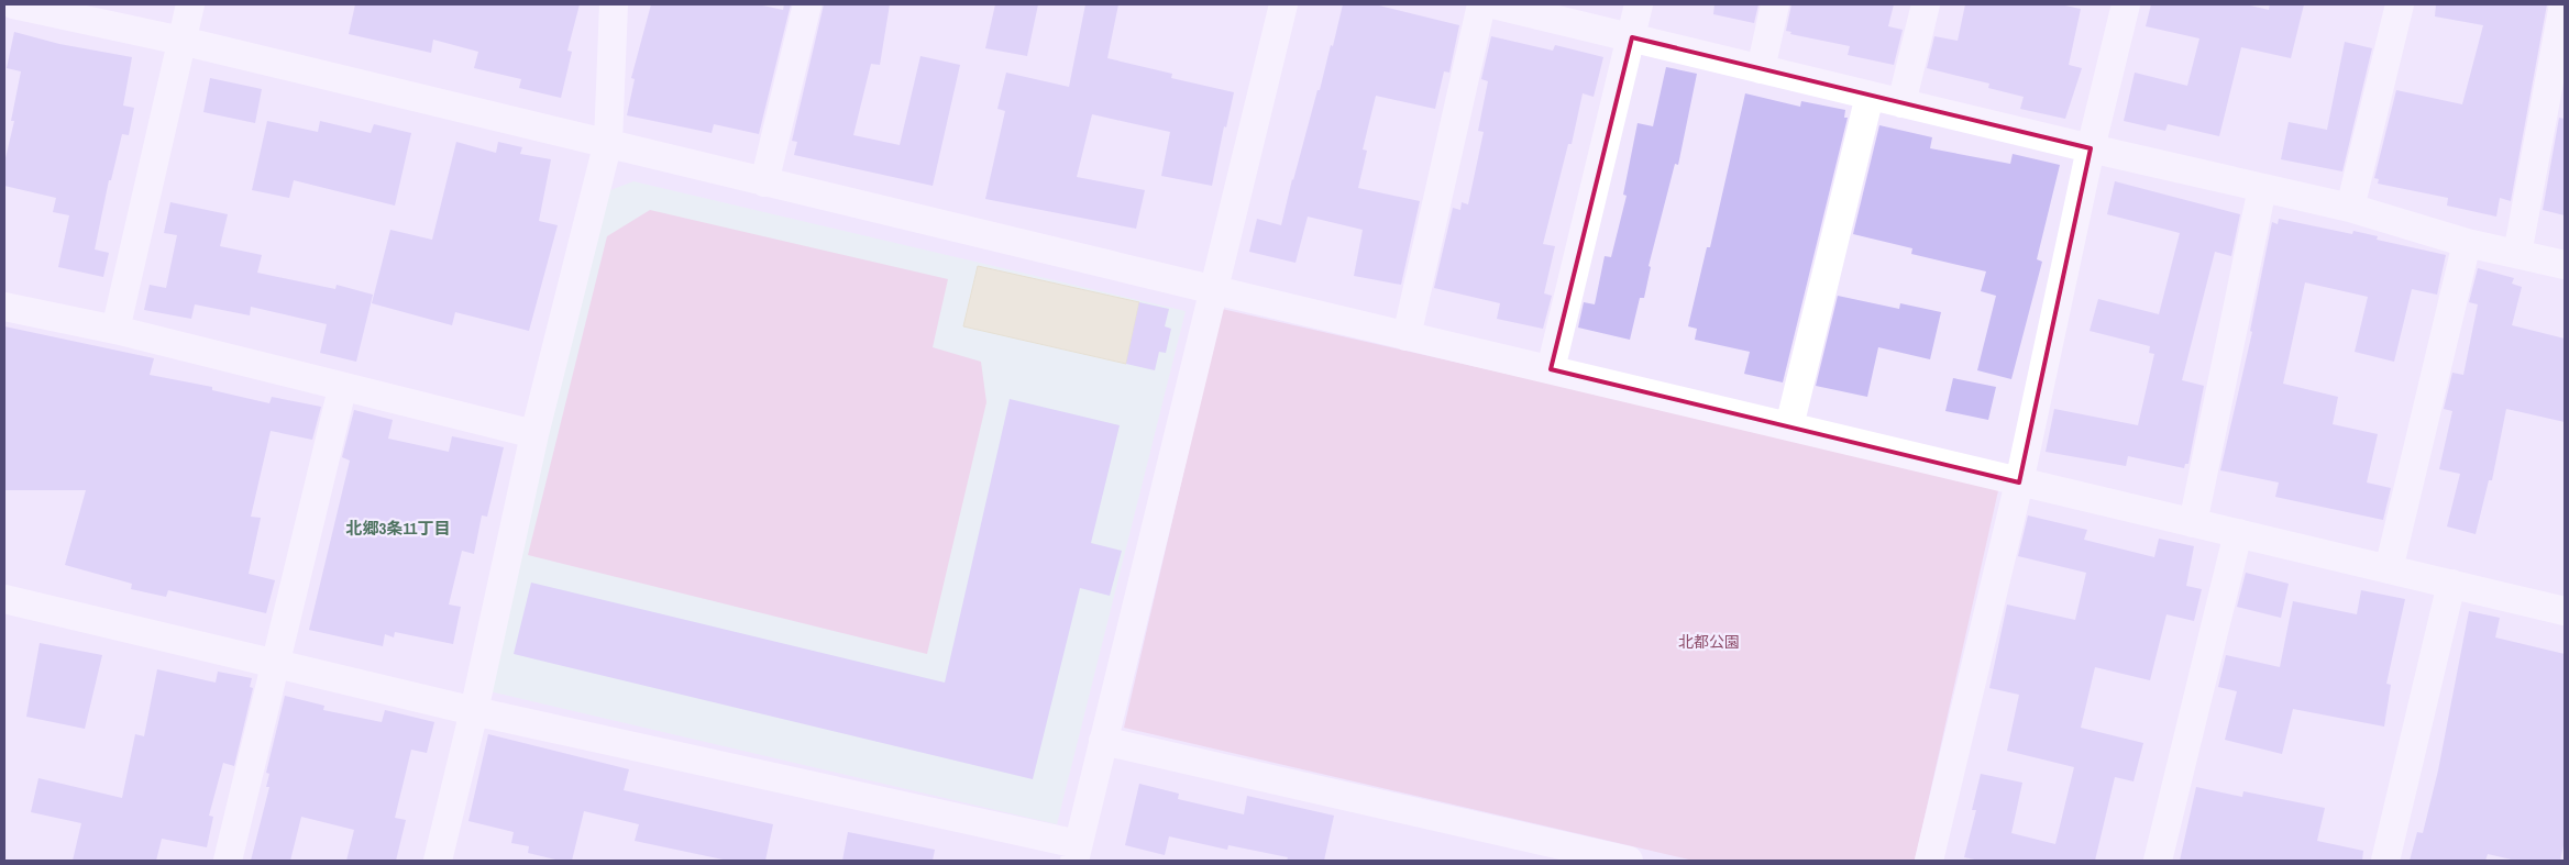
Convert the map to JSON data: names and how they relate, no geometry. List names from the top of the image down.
{
  "districts": ["北郷3条11丁目"],
  "parks": ["北都公園"]
}
